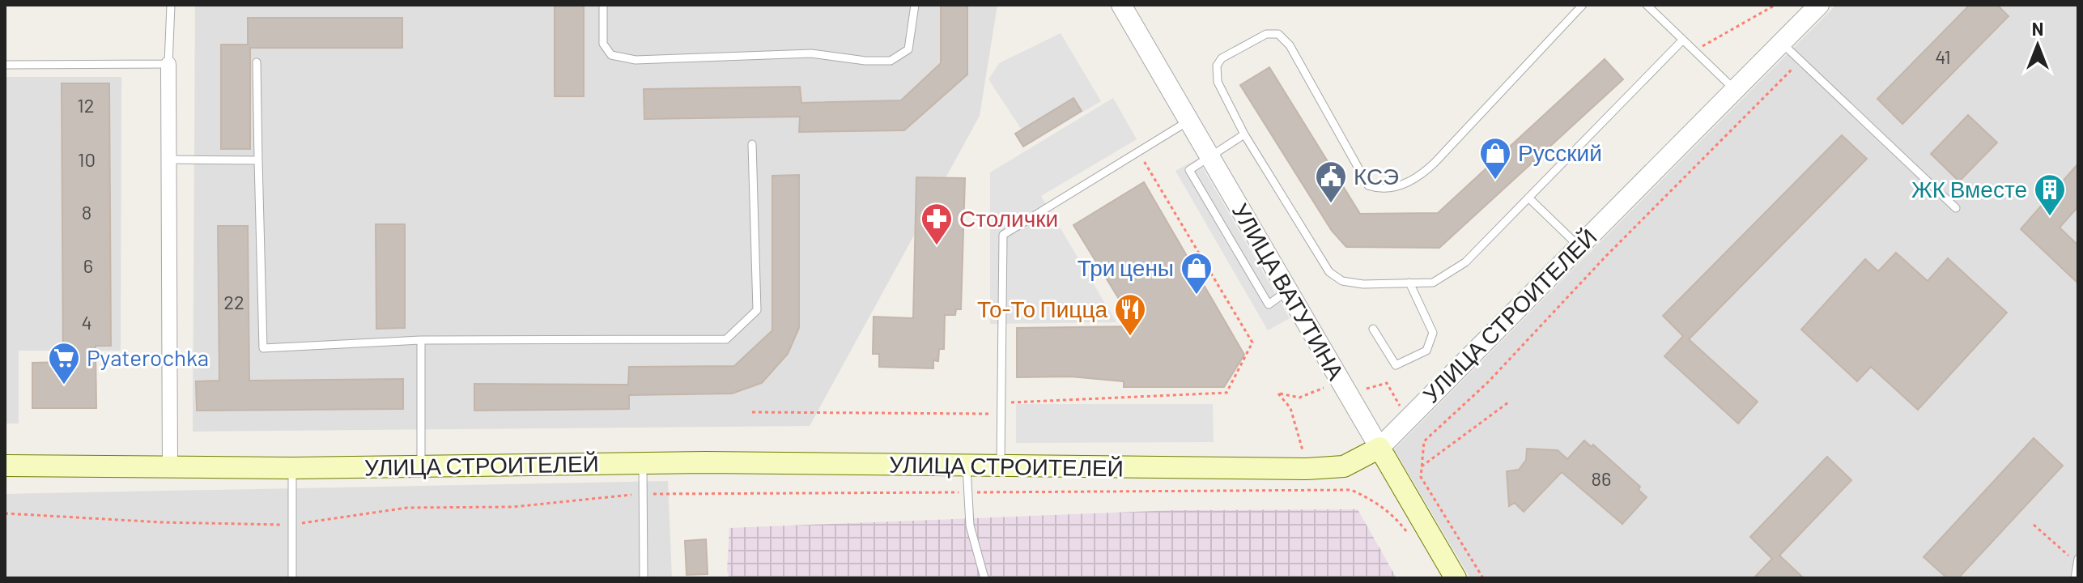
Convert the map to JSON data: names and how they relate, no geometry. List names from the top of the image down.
{
  "streets": {
    "main road": ["УЛИЦА ВАТУТИНА", "УЛИЦА СТРОИТЕЛЕЙ"]
  },
  "crossings": [
    ["УЛИЦА ВАТУТИНА", "УЛИЦА СТРОИТЕЛЕЙ"]
  ],
  "places": {
    "shop": ["Русский", "Три цены"],
    "public building": ["КСЭ"],
    "building": ["ЖК Вместе"],
    "pharmacy": ["Столички"],
    "restaurant": ["То-То Пицца"],
    "supermarket": ["Pyaterochka"]
  },
  "house_numbers": [
    "41",
    "12",
    "10",
    "8",
    "6",
    "22",
    "4",
    "86"
  ],
  "north": "top"
}
